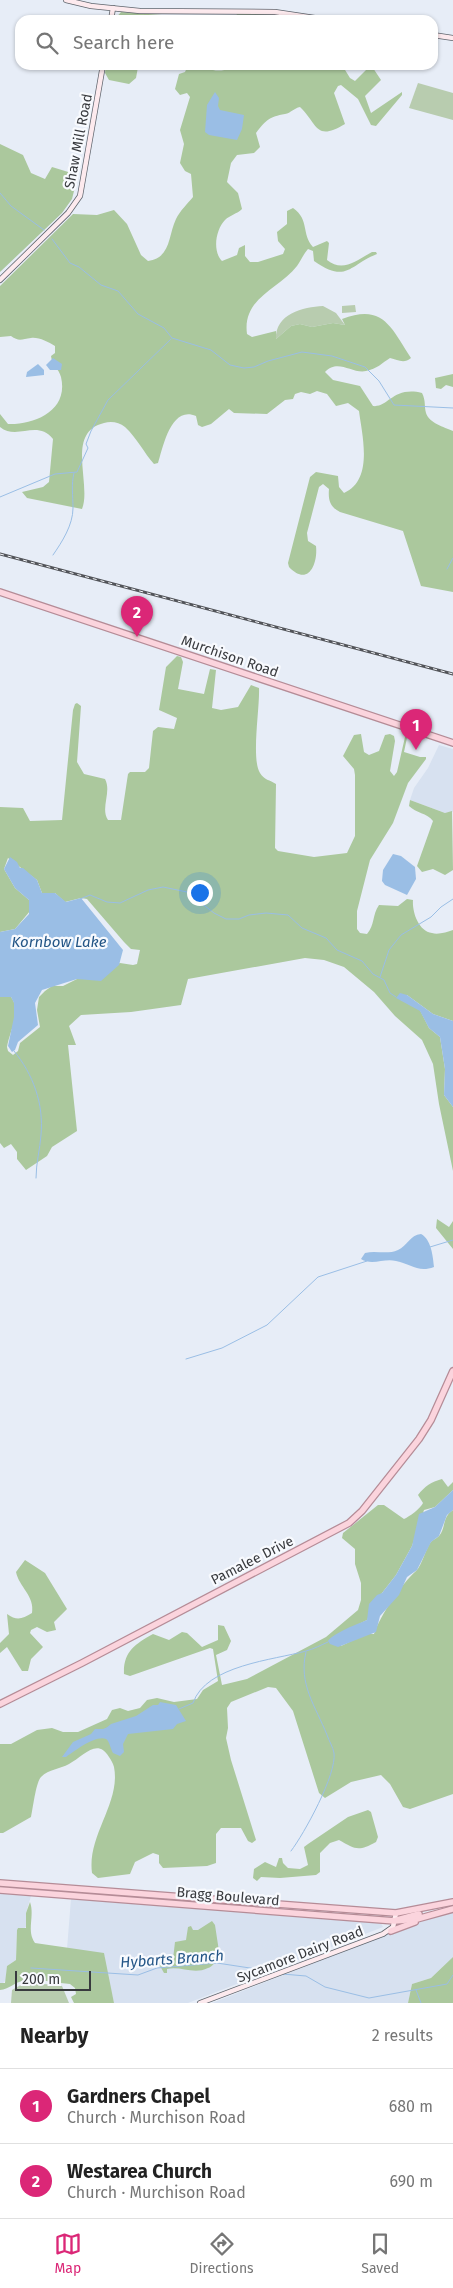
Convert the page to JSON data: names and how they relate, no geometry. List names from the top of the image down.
{
  "streets": {
    "main road": [
      "Shaw Mill Road",
      "Murchison Road",
      "Pamalee Drive",
      "Bragg Boulevard",
      "Sycamore Dairy Road"
    ]
  },
  "water": ["Kornbow Lake", "Hybarts Branch"],
  "scale_bar": "200 m",
  "page": {
    "search": "Search here",
    "pins": ["2", "1"],
    "scale": "200 m",
    "heading": ["Nearby", "2 results"],
    "list": [
      {
        "mark": "1",
        "name": "Gardners Chapel",
        "note": "Church · Murchison Road",
        "value": "680 m"
      },
      {
        "mark": "2",
        "name": "Westarea Church",
        "note": "Church · Murchison Road",
        "value": "690 m"
      }
    ],
    "nav": ["Map", "Directions", "Saved"]
  }
}
